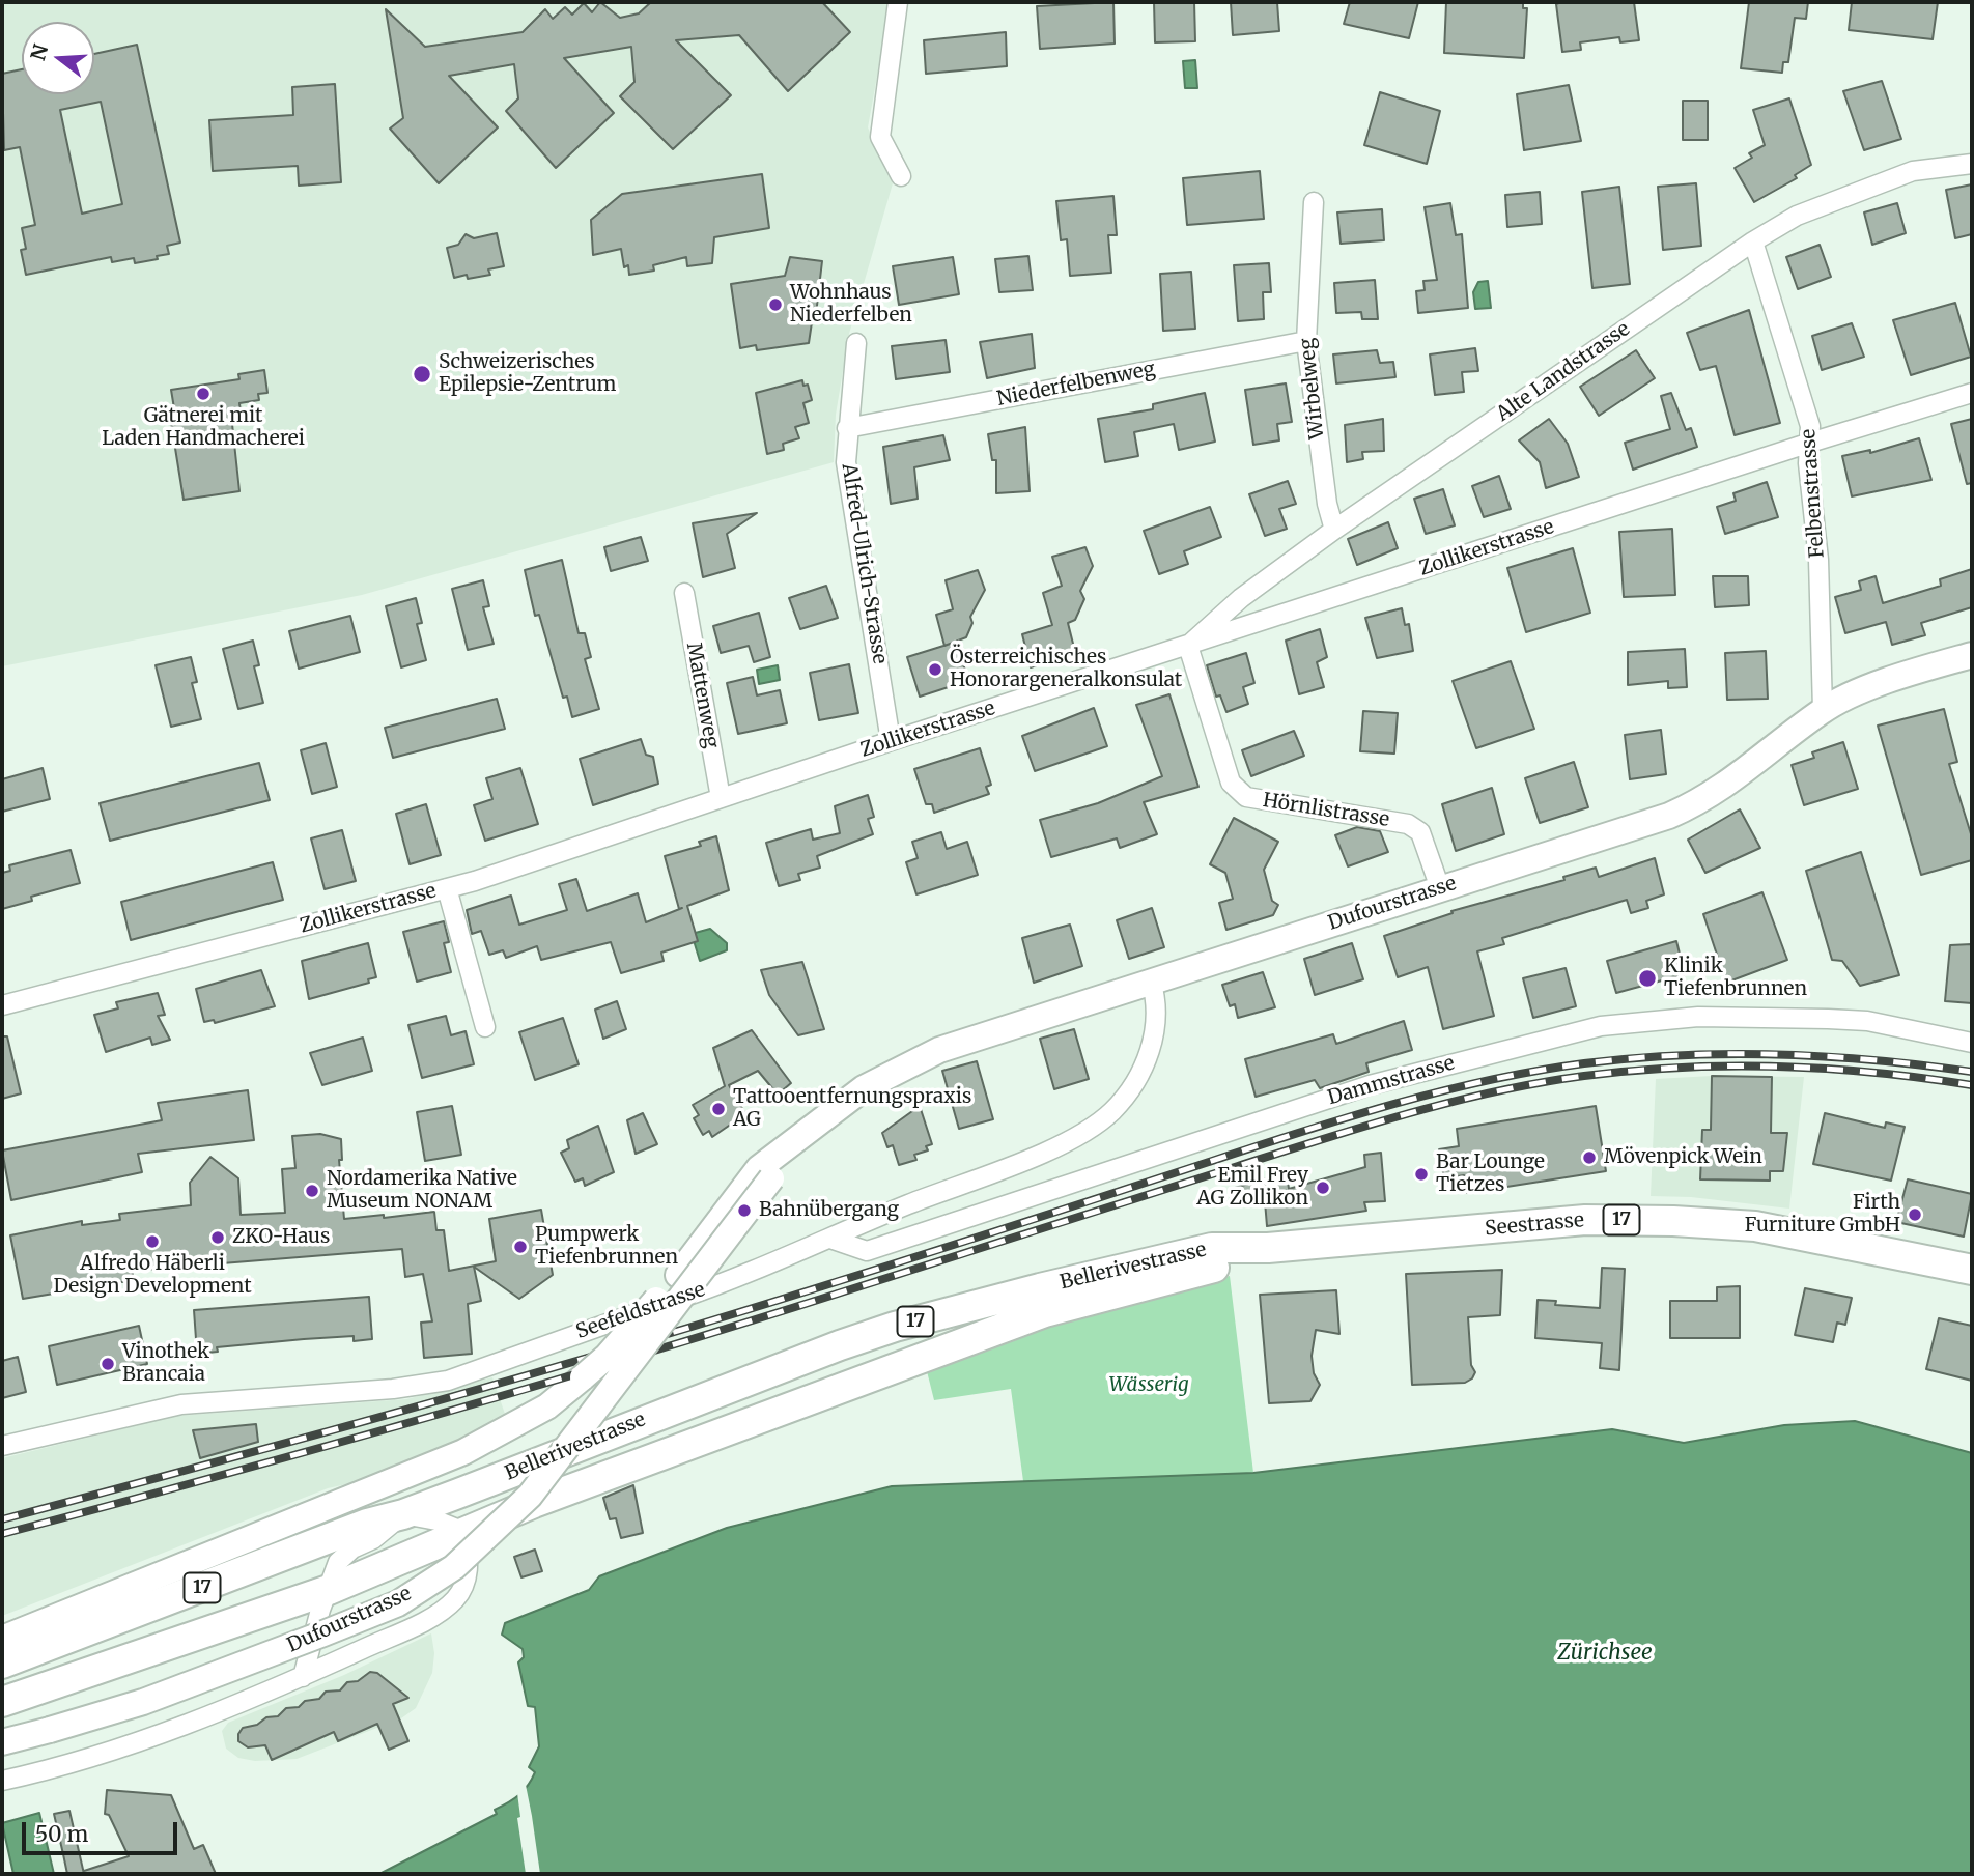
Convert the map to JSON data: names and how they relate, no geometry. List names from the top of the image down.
{
  "streets": {
    "main road": [
      "Dufourstrasse",
      "17",
      "Seestrasse",
      "Bellerivestrasse"
    ],
    "street": [
      "Alte Landstrasse",
      "Niederfelbenweg",
      "Wirbelweg",
      "Felbenstrasse",
      "Zollikerstrasse",
      "Alfred-Ulrich-Strasse",
      "Mattenweg",
      "Hörnlistrasse",
      "Dammstrasse",
      "Seefeldstrasse"
    ]
  },
  "crossings": [
    ["Alte Landstrasse", "Wirbelweg"],
    ["Alte Landstrasse", "Felbenstrasse"],
    ["Alte Landstrasse", "Zollikerstrasse"],
    ["Alte Landstrasse", "Hörnlistrasse"],
    ["Niederfelbenweg", "Wirbelweg"],
    ["Niederfelbenweg", "Alfred-Ulrich-Strasse"],
    ["Felbenstrasse", "Zollikerstrasse"],
    ["Felbenstrasse", "Dufourstrasse"],
    ["Zollikerstrasse", "Alfred-Ulrich-Strasse"],
    ["Zollikerstrasse", "Mattenweg"],
    ["Zollikerstrasse", "Hörnlistrasse"],
    ["Hörnlistrasse", "Dufourstrasse"],
    ["Dufourstrasse", "Seefeldstrasse"],
    ["Dammstrasse", "Seefeldstrasse"],
    ["Seestrasse", "Bellerivestrasse"]
  ],
  "water": ["Zürichsee"],
  "parks": ["Wässerig"],
  "places": [
    "Wohnhaus Niederfelben",
    "Schweizerisches Epilepsie-Zentrum",
    "Gätnerei mit Laden Handmacherei",
    "Österreichisches Honorargeneralkonsulat",
    "Klinik Tiefenbrunnen",
    "Tattooentfernungspraxis AG",
    "Mövenpick Wein",
    "Bar Lounge Tietzes",
    "Emil Frey AG Zollikon",
    "Nordamerika Native Museum NONAM",
    "Bahnübergang",
    "Firth Furniture GmbH",
    "ZKO-Haus",
    "Alfredo Häberli Design Development",
    "Pumpwerk Tiefenbrunnen",
    "Vinothek Brancaia"
  ],
  "scale_bar": "50 m",
  "north": "left"
}
